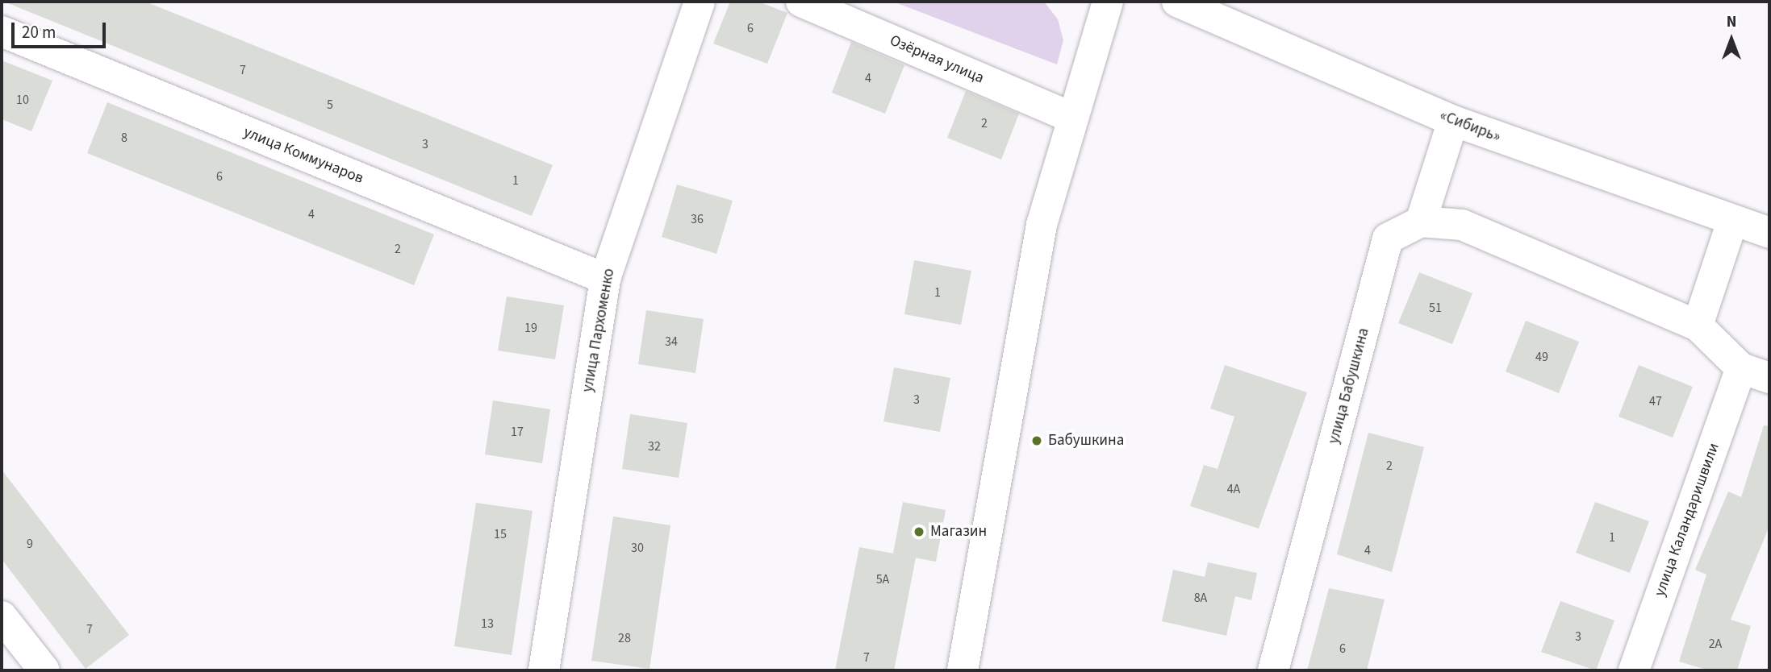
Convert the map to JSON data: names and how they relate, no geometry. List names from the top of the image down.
{
  "streets": {
    "street": [
      "Озёрная улица",
      "«Сибирь»",
      "улица Коммунаров",
      "улица Пархоменко",
      "улица Бабушкина",
      "улица Каландаришвили"
    ]
  },
  "crossings": [
    ["улица Коммунаров", "улица Пархоменко"]
  ],
  "places": ["Бабушкина", "Магазин"],
  "house_numbers": [
    "6",
    "7",
    "4",
    "10",
    "5",
    "2",
    "8",
    "3",
    "6",
    "1",
    "4",
    "36",
    "2",
    "1",
    "51",
    "19",
    "34",
    "49",
    "3",
    "47",
    "17",
    "32",
    "2",
    "4А",
    "15",
    "1",
    "9",
    "30",
    "4",
    "5А",
    "8А",
    "13",
    "7",
    "3",
    "28",
    "2А",
    "6",
    "7"
  ],
  "scale_bar": "20 m",
  "north": "top"
}
